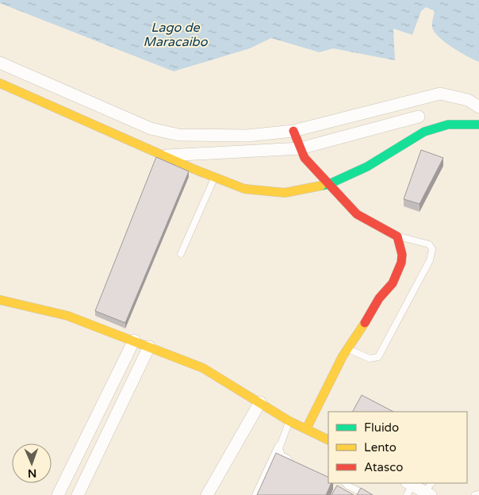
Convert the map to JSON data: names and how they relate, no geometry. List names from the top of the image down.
{
  "water": ["Lago de Maracaibo"],
  "legend": ["Fluido", "Lento", "Atasco"],
  "north": "bottom"
}
